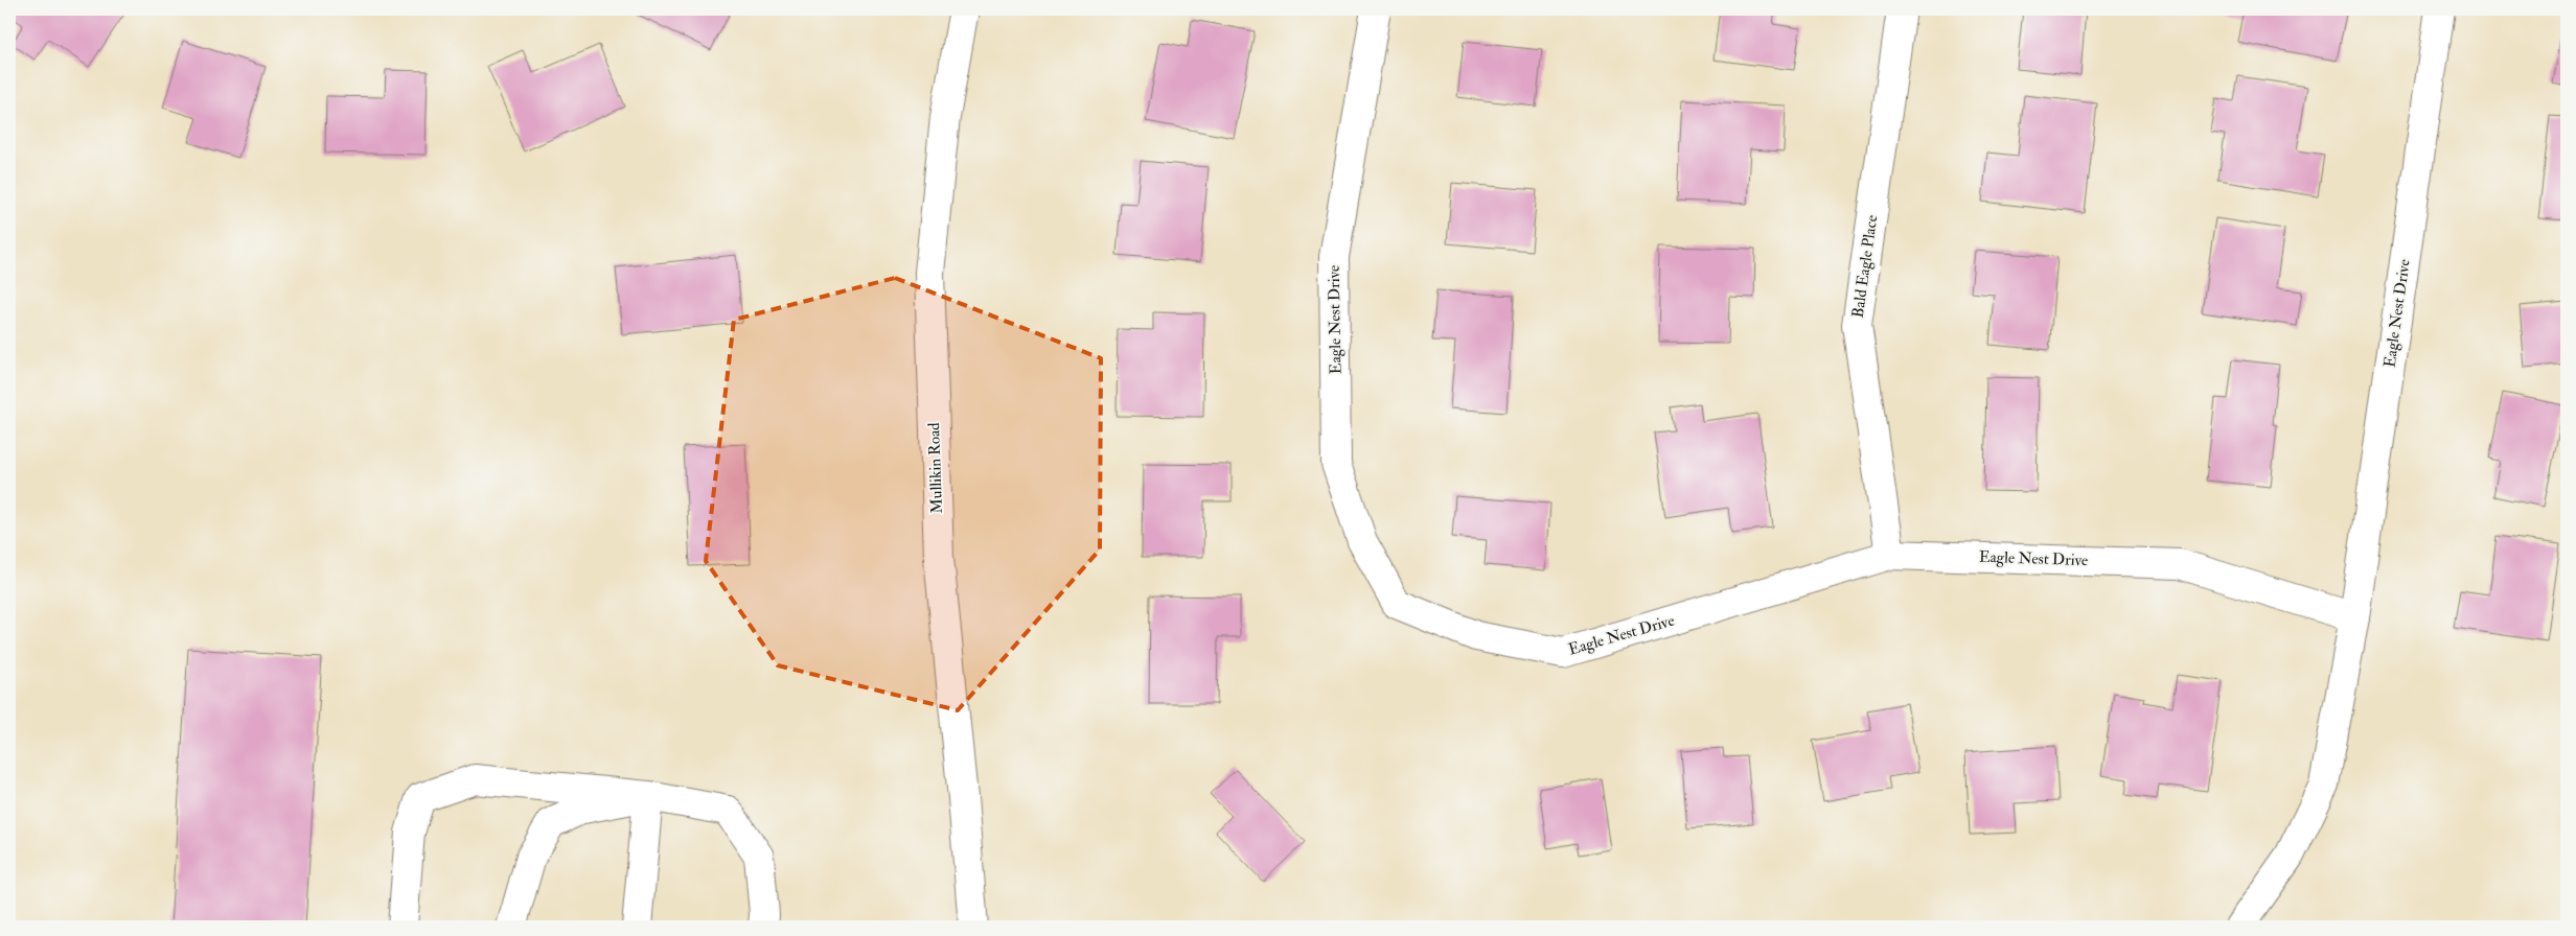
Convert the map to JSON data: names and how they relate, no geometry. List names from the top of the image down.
{
  "streets": {
    "street": ["Bald Eagle Place", "Eagle Nest Drive", "Mullikin Road"]
  },
  "crossings": [
    ["Bald Eagle Place", "Eagle Nest Drive"]
  ]
}
